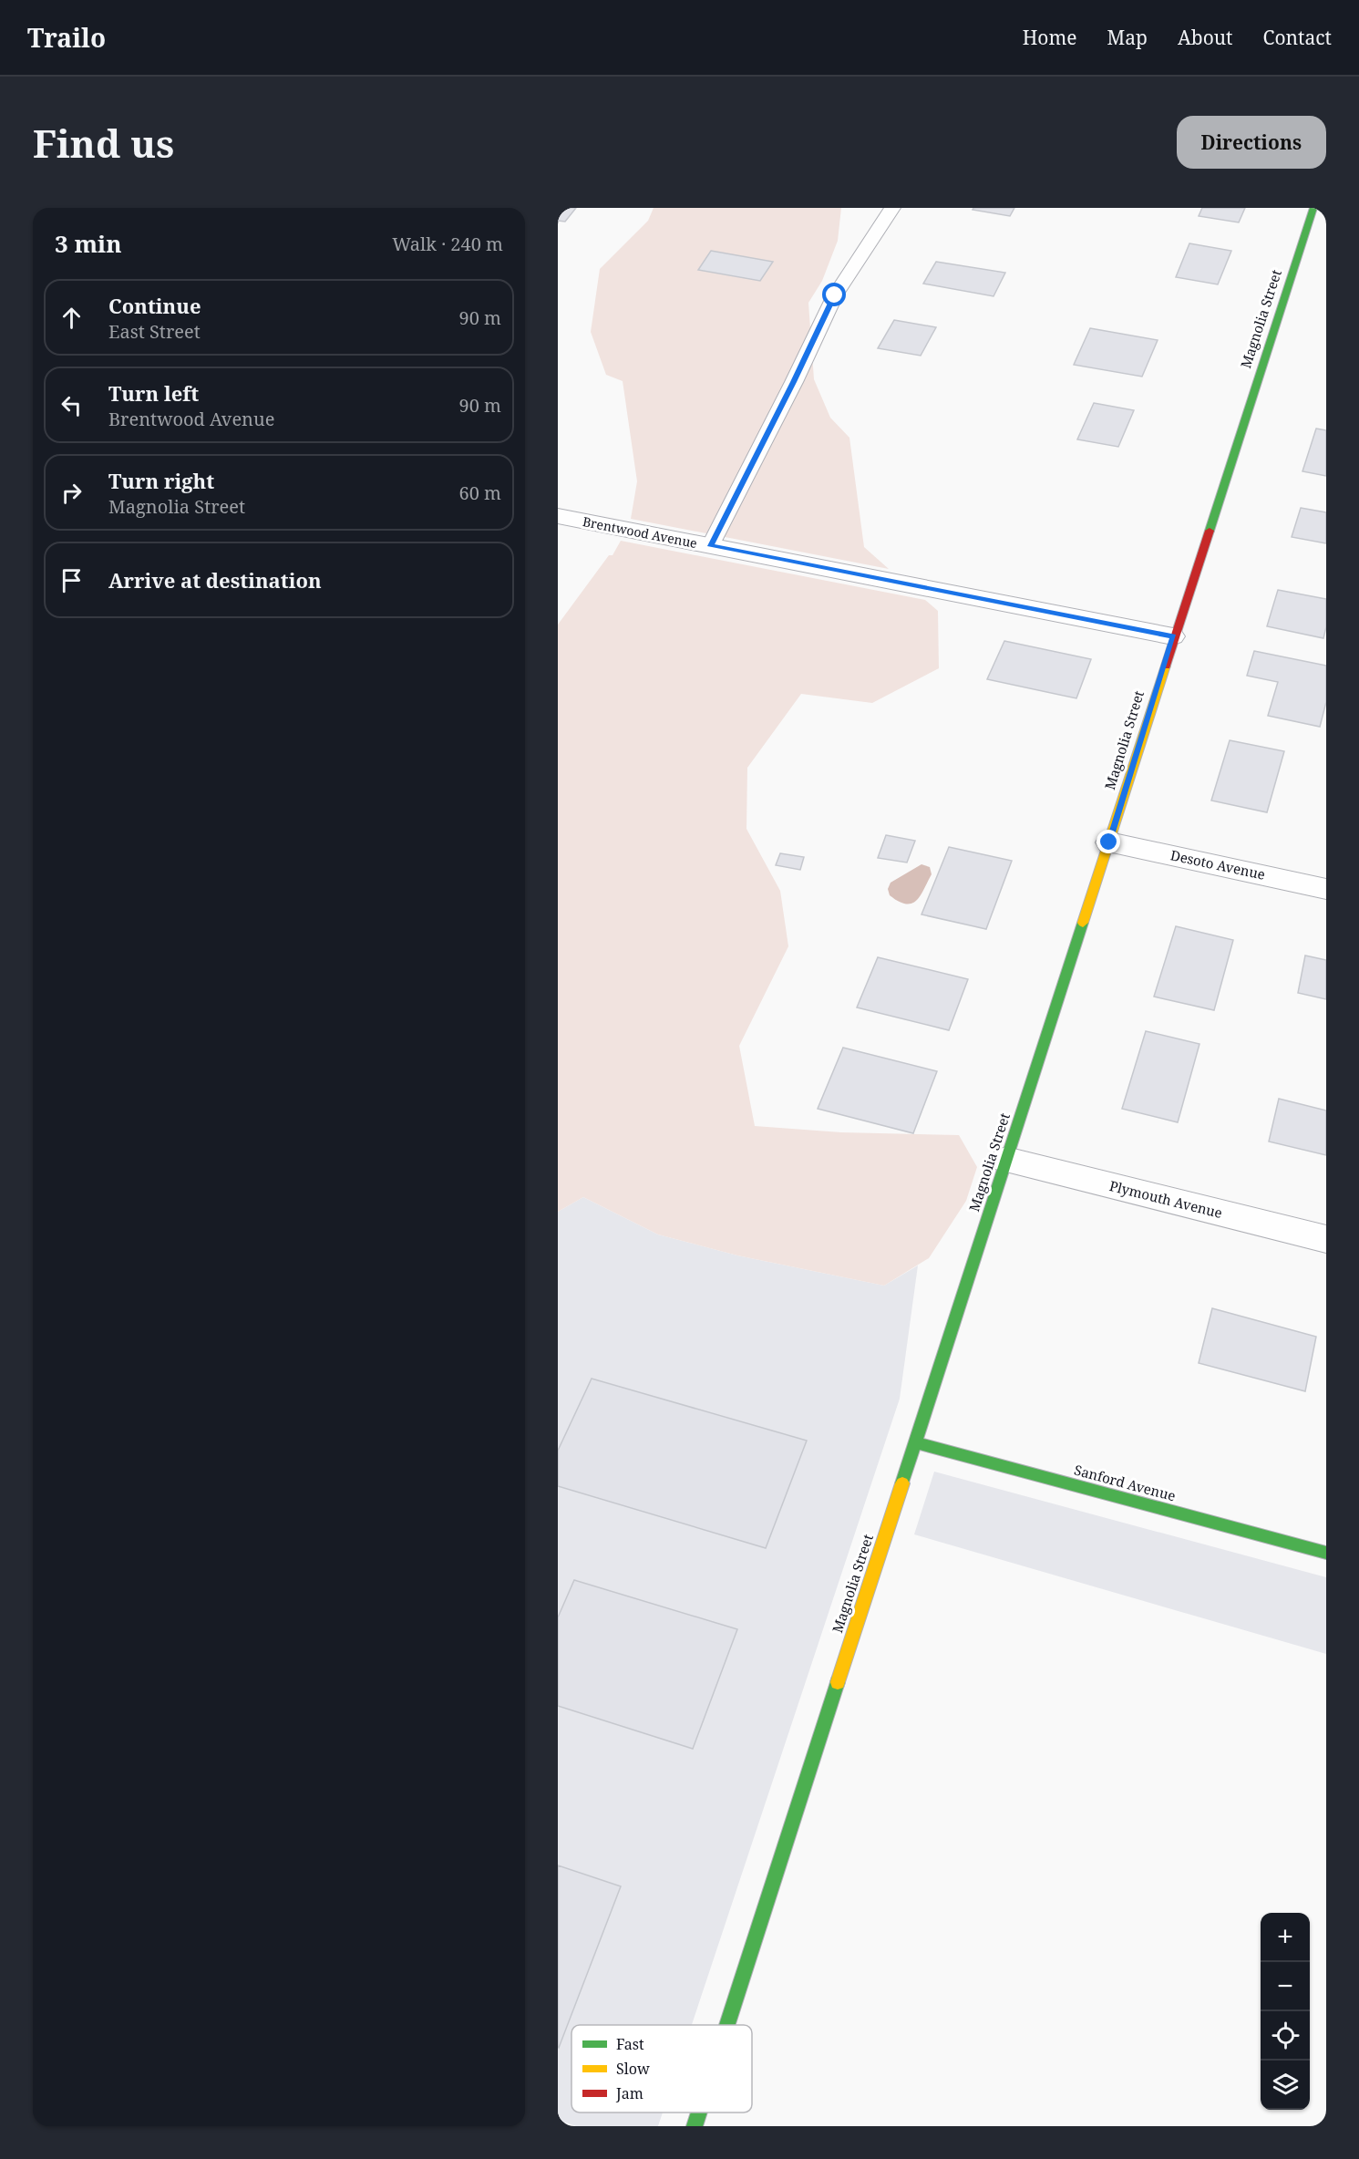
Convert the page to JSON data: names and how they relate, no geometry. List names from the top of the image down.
{
  "streets": {
    "street": [
      "Magnolia Street",
      "Brentwood Avenue",
      "Desoto Avenue",
      "Plymouth Avenue",
      "Sanford Avenue"
    ]
  },
  "crossings": [
    ["Magnolia Street", "Brentwood Avenue"],
    ["Magnolia Street", "Desoto Avenue"],
    ["Magnolia Street", "Plymouth Avenue"],
    ["Magnolia Street", "Sanford Avenue"]
  ],
  "legend": ["Fast", "Slow", "Jam"],
  "page": {
    "header": "Trailo",
    "nav": [
      "Home",
      "Map",
      "About",
      "Contact"
    ],
    "buttons": "Directions",
    "title": "Find us",
    "heading": ["3 min", "Walk · 240 m"],
    "list": [
      ["Continue", "East Street", "90 m"],
      ["Turn left", "Brentwood Avenue", "90 m"],
      ["Turn right", "Magnolia Street", "60 m"],
      "Arrive at destination"
    ],
    "map_buttons": ["+", "−"]
  }
}
